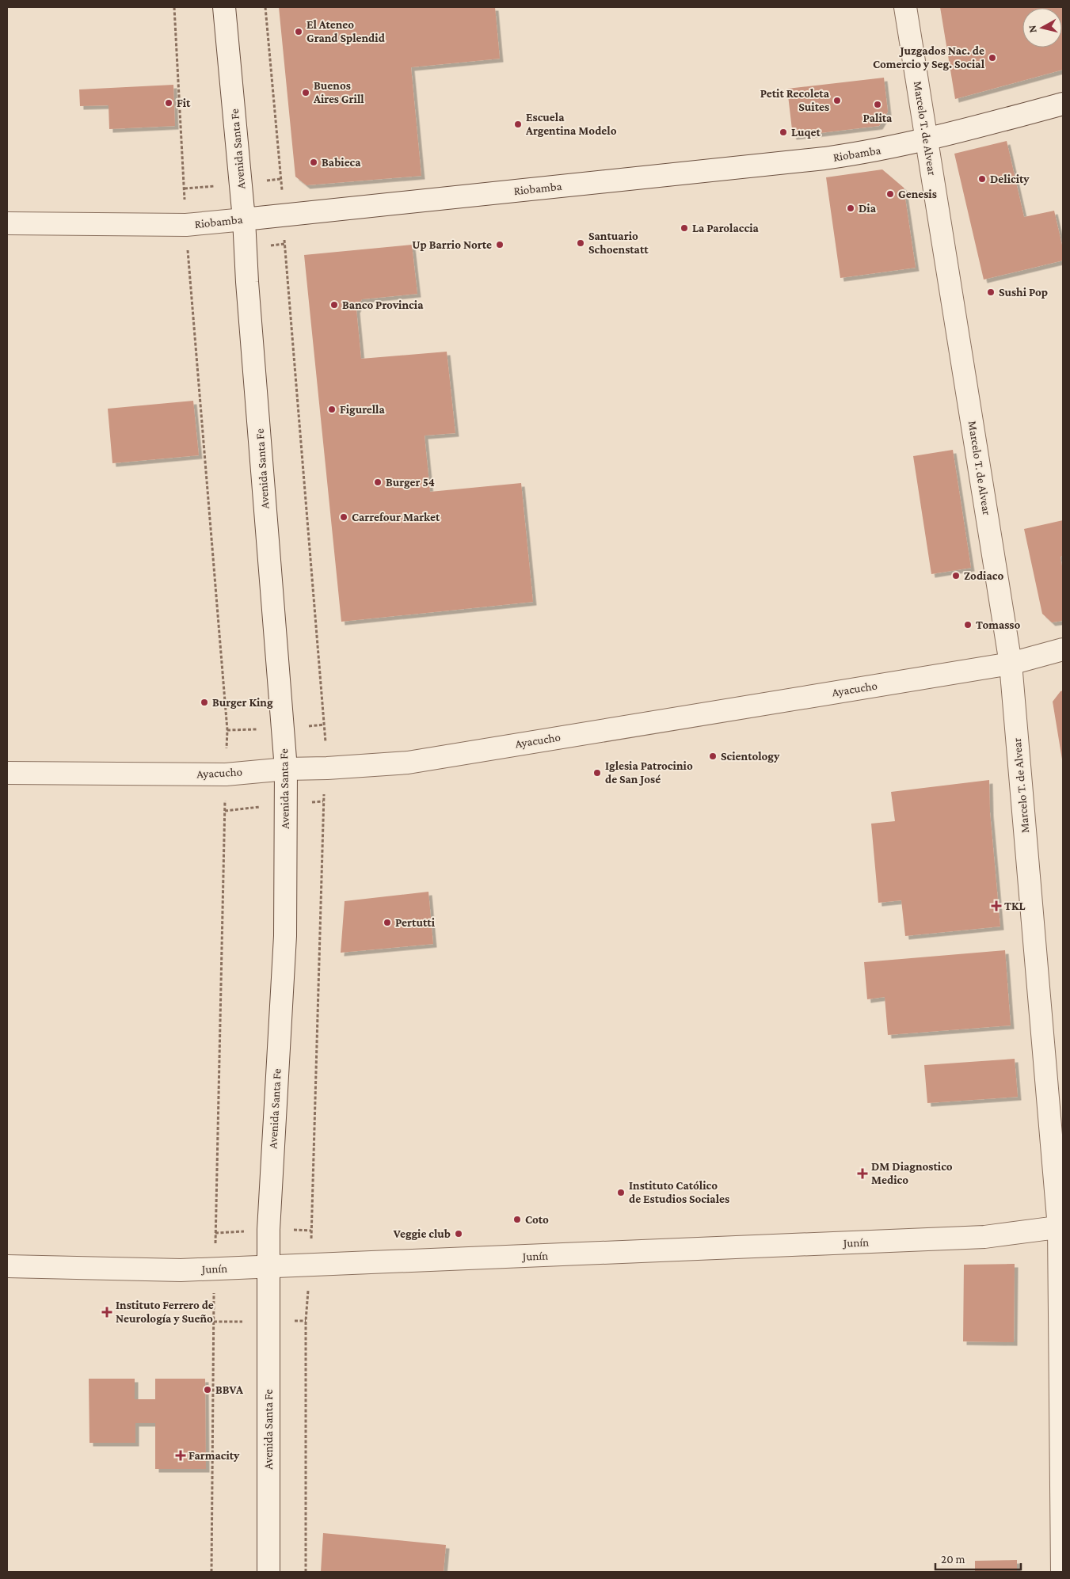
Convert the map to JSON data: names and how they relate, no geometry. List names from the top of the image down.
{
  "streets": {
    "street": [
      "Marcelo T. de Alvear",
      "Avenida Santa Fe",
      "Riobamba",
      "Ayacucho",
      "Junín"
    ]
  },
  "crossings": [
    ["Marcelo T. de Alvear", "Riobamba"],
    ["Marcelo T. de Alvear", "Ayacucho"],
    ["Marcelo T. de Alvear", "Junín"],
    ["Avenida Santa Fe", "Riobamba"],
    ["Avenida Santa Fe", "Ayacucho"],
    ["Avenida Santa Fe", "Junín"]
  ],
  "places": {
    "other": [
      "El Ateneo Grand Splendid",
      "Juzgados Nac. de Comercio y Seg. Social",
      "Buenos Aires Grill",
      "Petit Recoleta Suites",
      "Fit",
      "Palita",
      "Escuela Argentina Modelo",
      "Luqet",
      "Babieca",
      "Delicity",
      "Genesis",
      "Dia",
      "La Parolaccia",
      "Santuario Schoenstatt",
      "Up Barrio Norte",
      "Sushi Pop",
      "Banco Provincia",
      "Figurella",
      "Burger 54",
      "Carrefour Market",
      "Zodiaco",
      "Tomasso",
      "Burger King",
      "Scientology",
      "Iglesia Patrocinio de San José",
      "Pertutti",
      "Instituto Católico de Estudios Sociales",
      "Coto",
      "Veggie club",
      "BBVA"
    ],
    "health": [
      "TKL",
      "DM Diagnostico Medico",
      "Instituto Ferrero de Neurología y Sueño",
      "Farmacity"
    ]
  },
  "scale_bar": "20 m",
  "north": "left"
}
